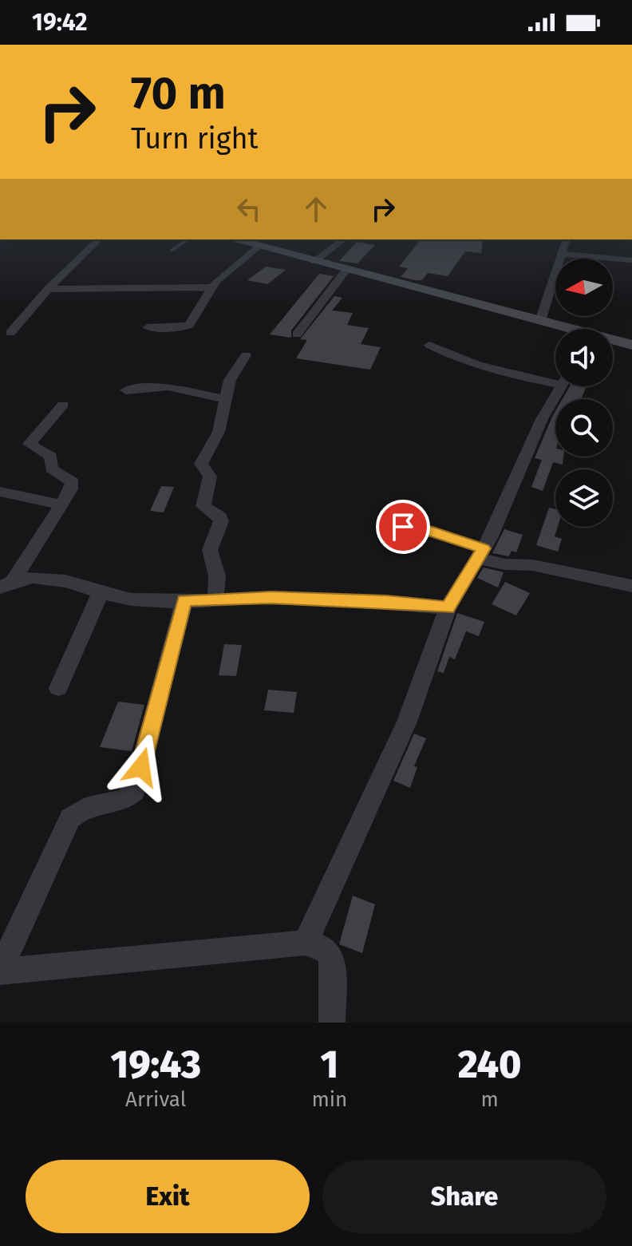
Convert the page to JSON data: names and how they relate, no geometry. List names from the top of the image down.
{
  "north": "left",
  "page": {
    "status": "19:42",
    "turn": ["70 m", "Turn right"],
    "eta": [
      "19:43",
      "Arrival",
      "1",
      "min",
      "240",
      "m"
    ],
    "buttons": ["Exit", "Share"]
  }
}
